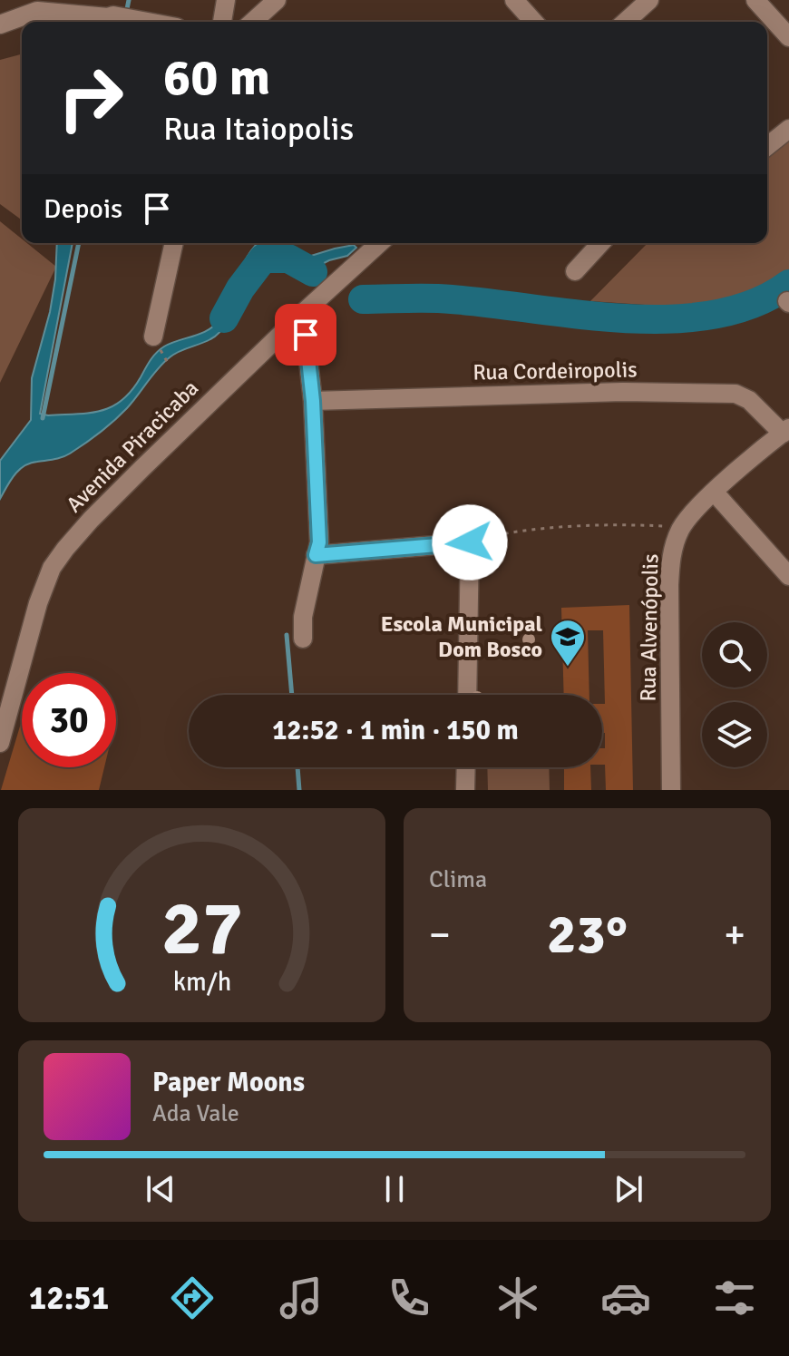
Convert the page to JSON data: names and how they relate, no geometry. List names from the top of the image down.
{
  "streets": {
    "street": ["Rua Cordeiropolis", "Avenida Piracicaba", "Rua Alvenópolis"]
  },
  "crossings": [
    ["Rua Cordeiropolis", "Rua Alvenópolis"]
  ],
  "places": {
    "school or university": ["Escola Municipal Dom Bosco"]
  },
  "page": {
    "turn": ["60 m", "Rua Itaiopolis"],
    "then": "Depois",
    "limit": "30",
    "trip": "12:52 · 1 min · 150 m",
    "tile": "Clima",
    "heat": ["−", "23°", "+"],
    "song": ["Paper Moons", "Ada Vale"],
    "tabs": "12:51",
    "gauge": ["27", "km/h"]
  }
}
